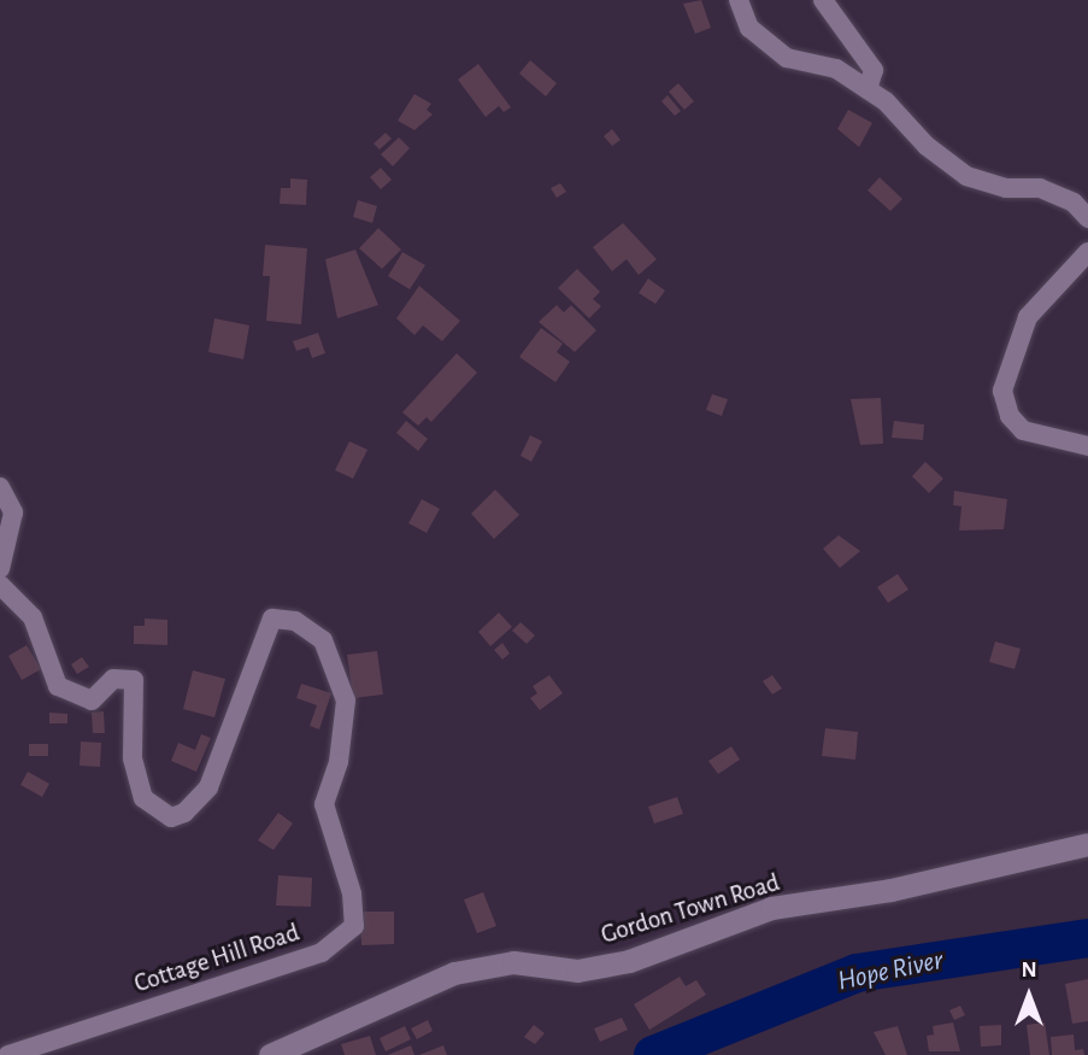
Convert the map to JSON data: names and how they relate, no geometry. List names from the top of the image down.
{
  "streets": {
    "street": ["Gordon Town Road", "Cottage Hill Road"]
  },
  "water": ["Hope River"],
  "north": "top"
}
